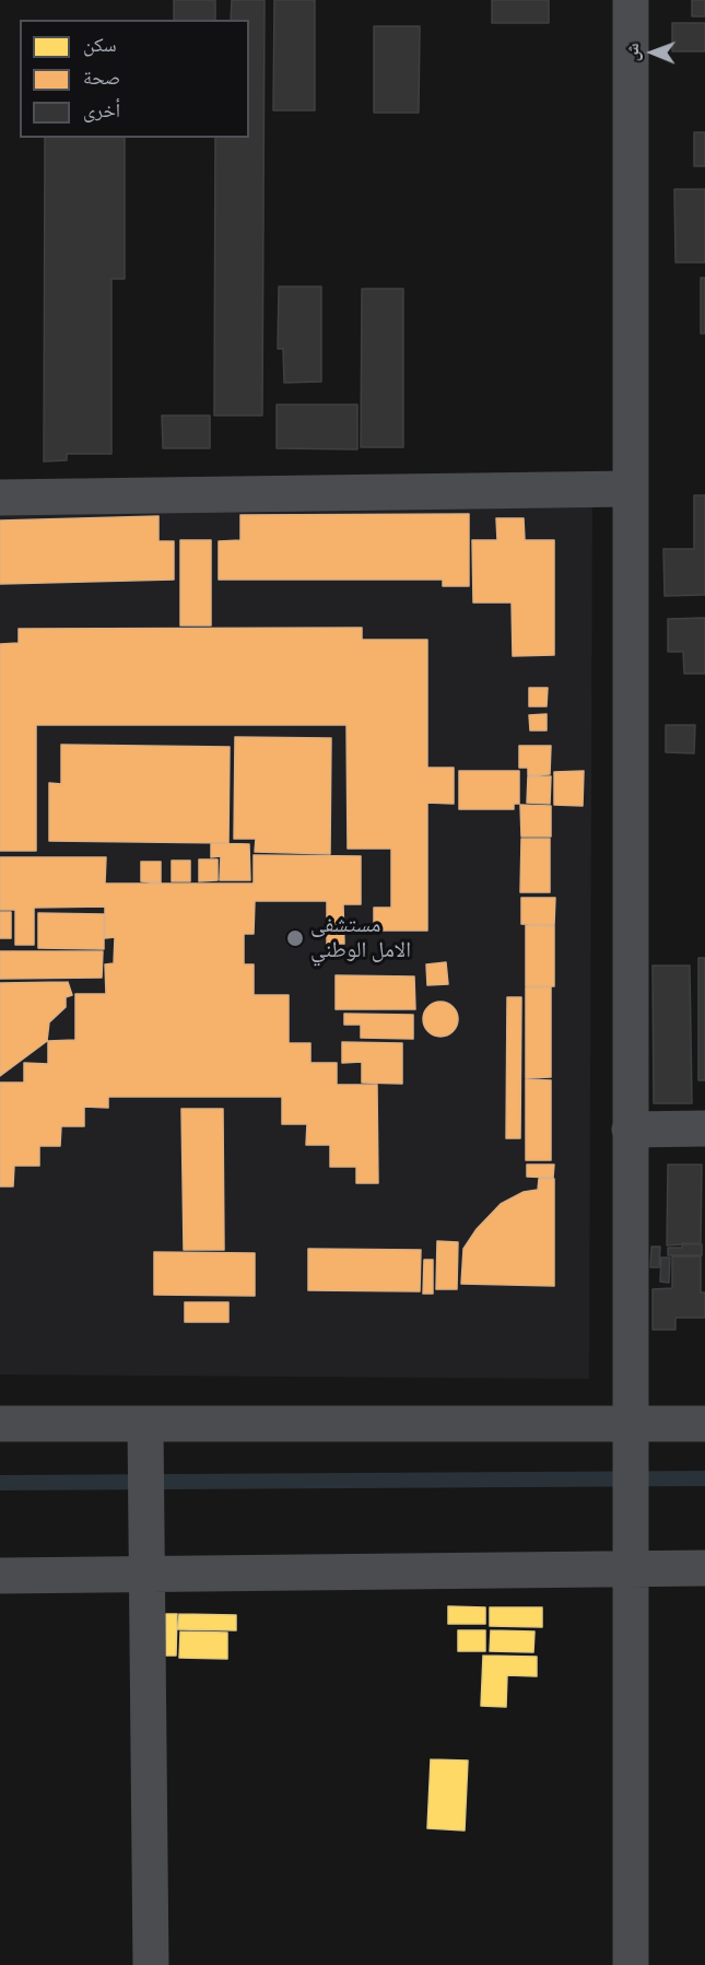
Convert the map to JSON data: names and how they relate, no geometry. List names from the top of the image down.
{
  "places": ["مستشفى الامل الوطني"],
  "legend": ["سكن", "صحة", "أخرى"],
  "north": "left"
}
